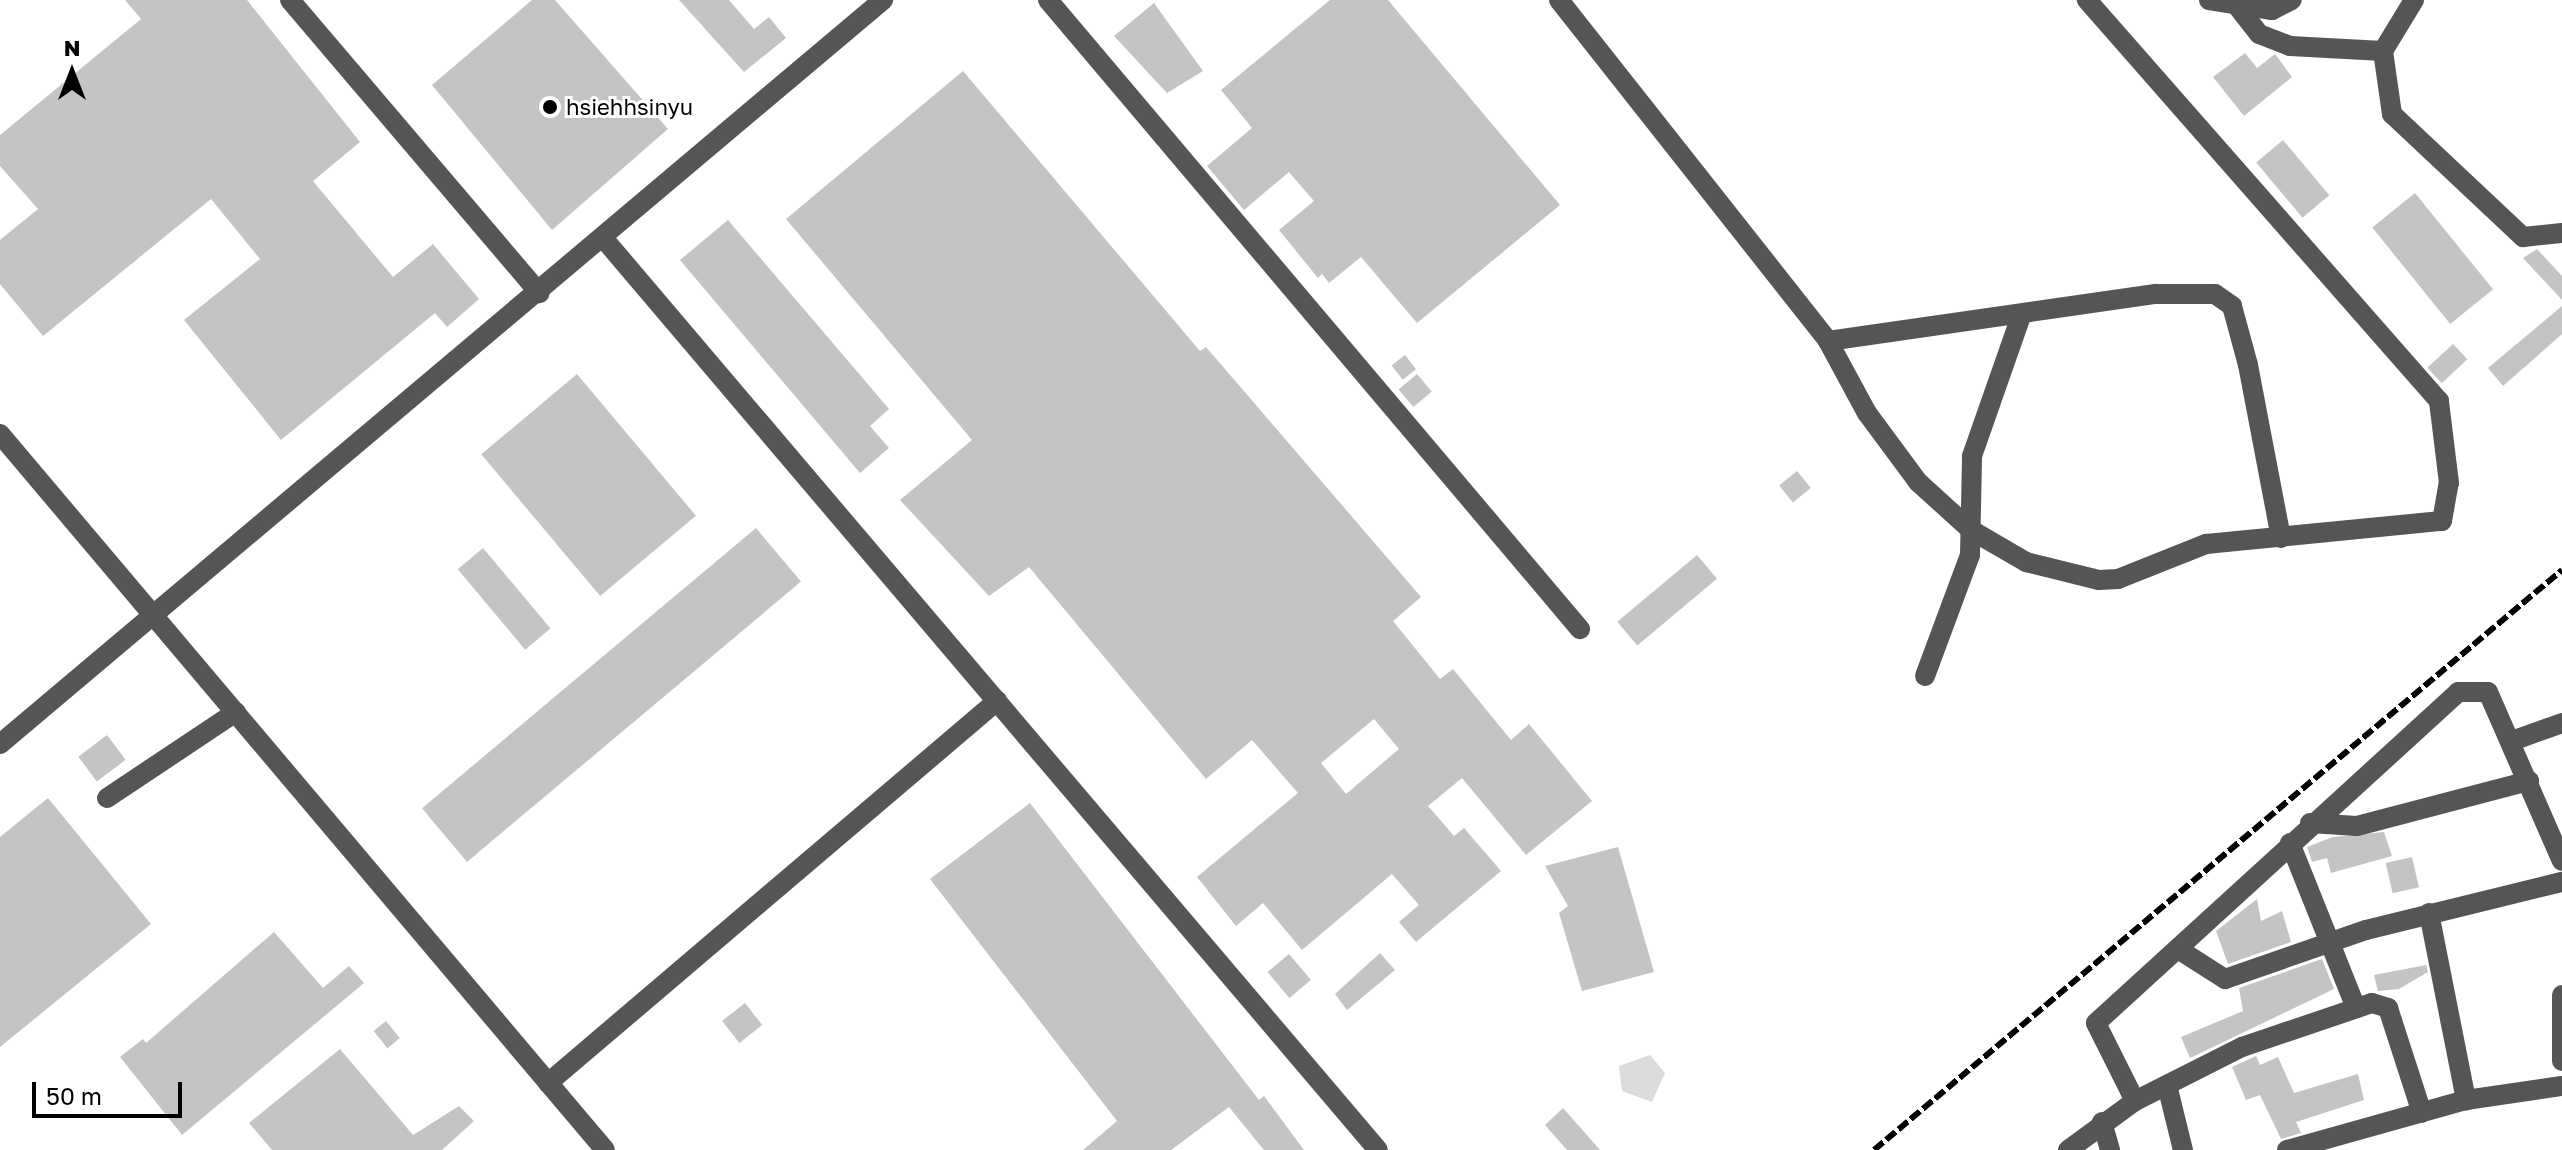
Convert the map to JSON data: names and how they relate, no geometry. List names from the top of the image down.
{
  "places": ["hsiehhsinyu"],
  "scale_bar": "50 m",
  "north": "top"
}
